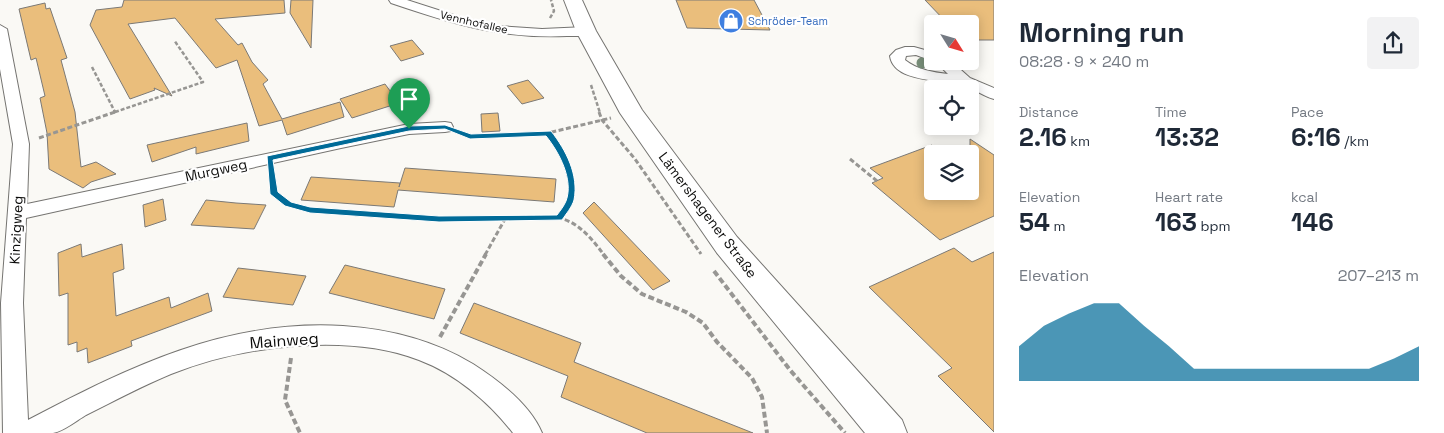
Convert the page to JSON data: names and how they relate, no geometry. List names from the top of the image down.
{
  "streets": {
    "main road": ["Lämershagener Straße"],
    "street": [
      "Vennhofallee",
      "Murgweg",
      "Kinzigweg",
      "Mainweg"
    ]
  },
  "crossings": [
    ["Vennhofallee", "Lämershagener Straße"],
    ["Murgweg", "Kinzigweg"]
  ],
  "places": {
    "shop": ["Schröder-Team"]
  },
  "north": "bottom right",
  "page": {
    "heading": ["Morning run", "08:28 · 9 × 240 m"],
    "stats": [
      ["Distance", "2.16 km"],
      ["Time", "13:32"],
      ["Pace", "6:16 /km"],
      ["Elevation", "54 m"],
      ["Heart rate", "163 bpm"],
      ["kcal", "146"]
    ],
    "chart": ["Elevation", "207–213 m"]
  }
}
